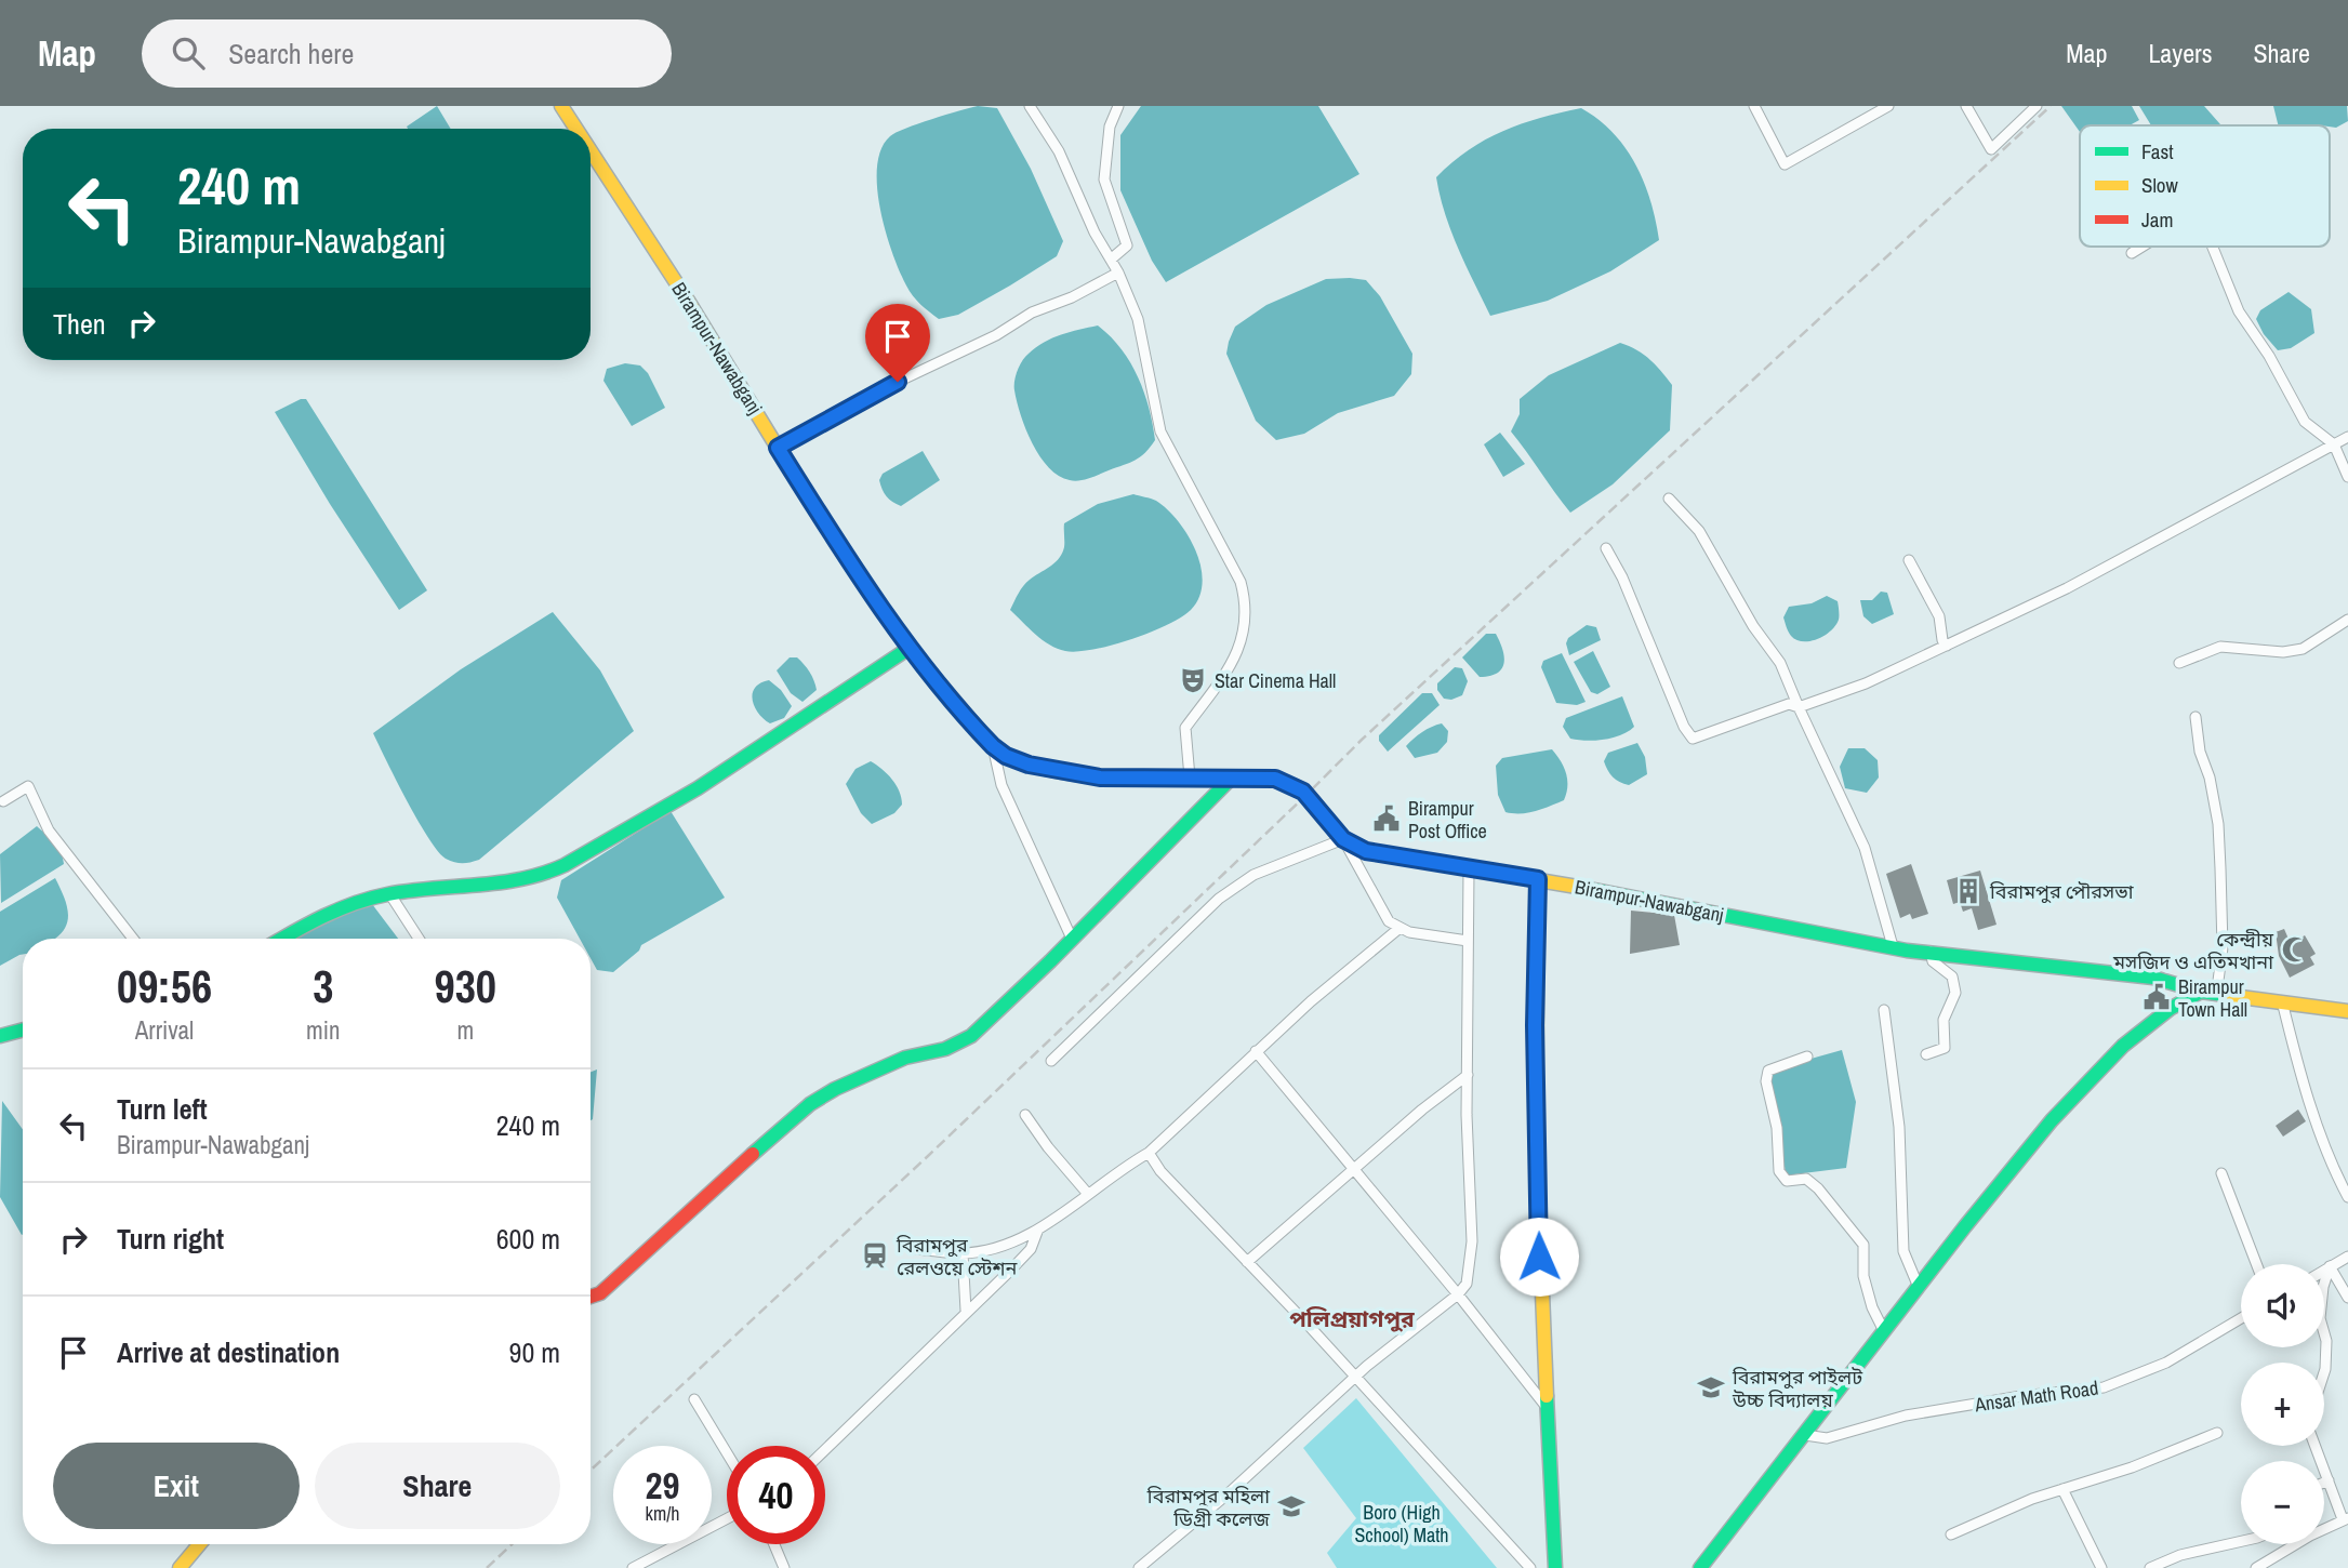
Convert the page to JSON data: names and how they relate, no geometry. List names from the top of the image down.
{
  "streets": {
    "main road": ["Birampur-Nawabganj"],
    "street": ["Ansar Math Road"]
  },
  "districts": ["পলিপ্রয়াগপুর"],
  "parks": ["Boro (High School) Math"],
  "places": {
    "theatre": ["Star Cinema Hall"],
    "public building": ["Birampur Post Office", "Birampur Town Hall"],
    "building": ["বিরামপুর পৌরসভা"],
    "mosque": ["কেন্দ্রীয় মসজিদ ও এতিমখানা"],
    "station": ["বিরামপুর রেলওয়ে স্টেশন"],
    "school or university": ["বিরামপুর পাইলট উচ্চ বিদ্যালয়", "বিরামপুর মহিলা ডিগ্রী কলেজ"]
  },
  "legend": ["Fast", "Slow", "Jam"],
  "page": {
    "header": "Map",
    "search": "Search here",
    "nav": ["Map", "Layers", "Share"],
    "turn": ["240 m", "Birampur-Nawabganj"],
    "then": "Then",
    "eta": [
      "09:56",
      "Arrival",
      "3",
      "min",
      "930",
      "m"
    ],
    "list": [
      {
        "name": "Turn left",
        "note": "Birampur-Nawabganj",
        "value": "240 m"
      },
      {
        "name": "Turn right",
        "value": "600 m"
      },
      {
        "name": "Arrive at destination",
        "value": "90 m"
      }
    ],
    "map_buttons": ["+", "−"],
    "buttons": ["Exit", "Share"],
    "speed": "29 km/h",
    "limit": "40"
  }
}
